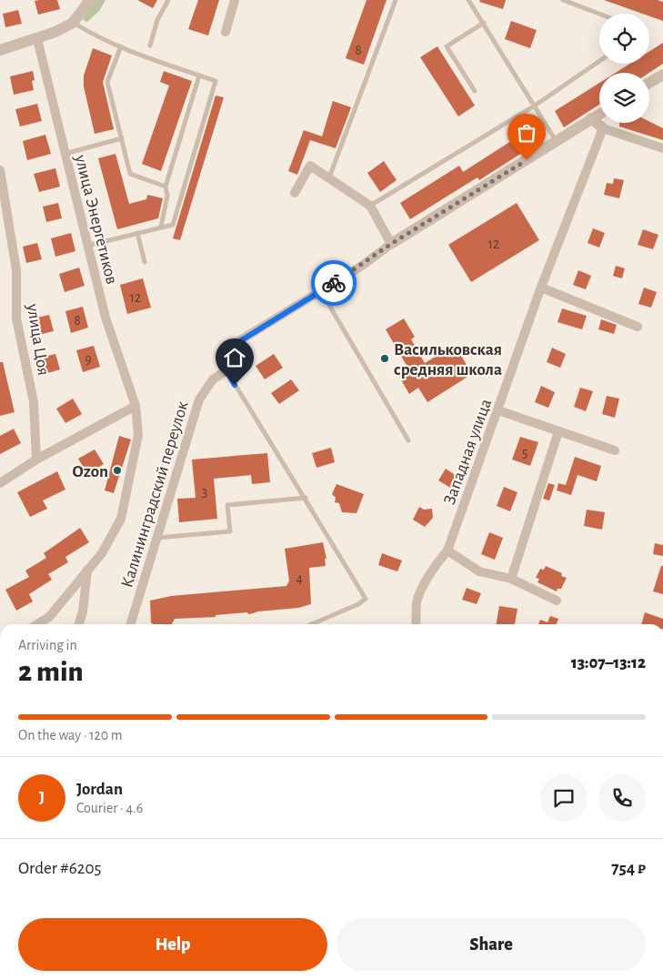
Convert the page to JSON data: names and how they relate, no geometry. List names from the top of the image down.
{
  "streets": {
    "street": [
      "улица Энергетиков",
      "улица Цоя",
      "Западная улица",
      "Калининградский переулок"
    ]
  },
  "places": ["Васильковская средняя школа", "Ozon"],
  "house_numbers": [
    "8",
    "12",
    "12",
    "8",
    "9",
    "5",
    "3",
    "4"
  ],
  "page": {
    "heading": ["2 min", "Arriving in", "13:07–13:12"],
    "panel": [
      "Jordan",
      "Courier · 4.6",
      "Order #6205",
      "754 ₽"
    ],
    "bar": "On the way · 120 m",
    "round": "J",
    "buttons": ["Help", "Share"]
  }
}
